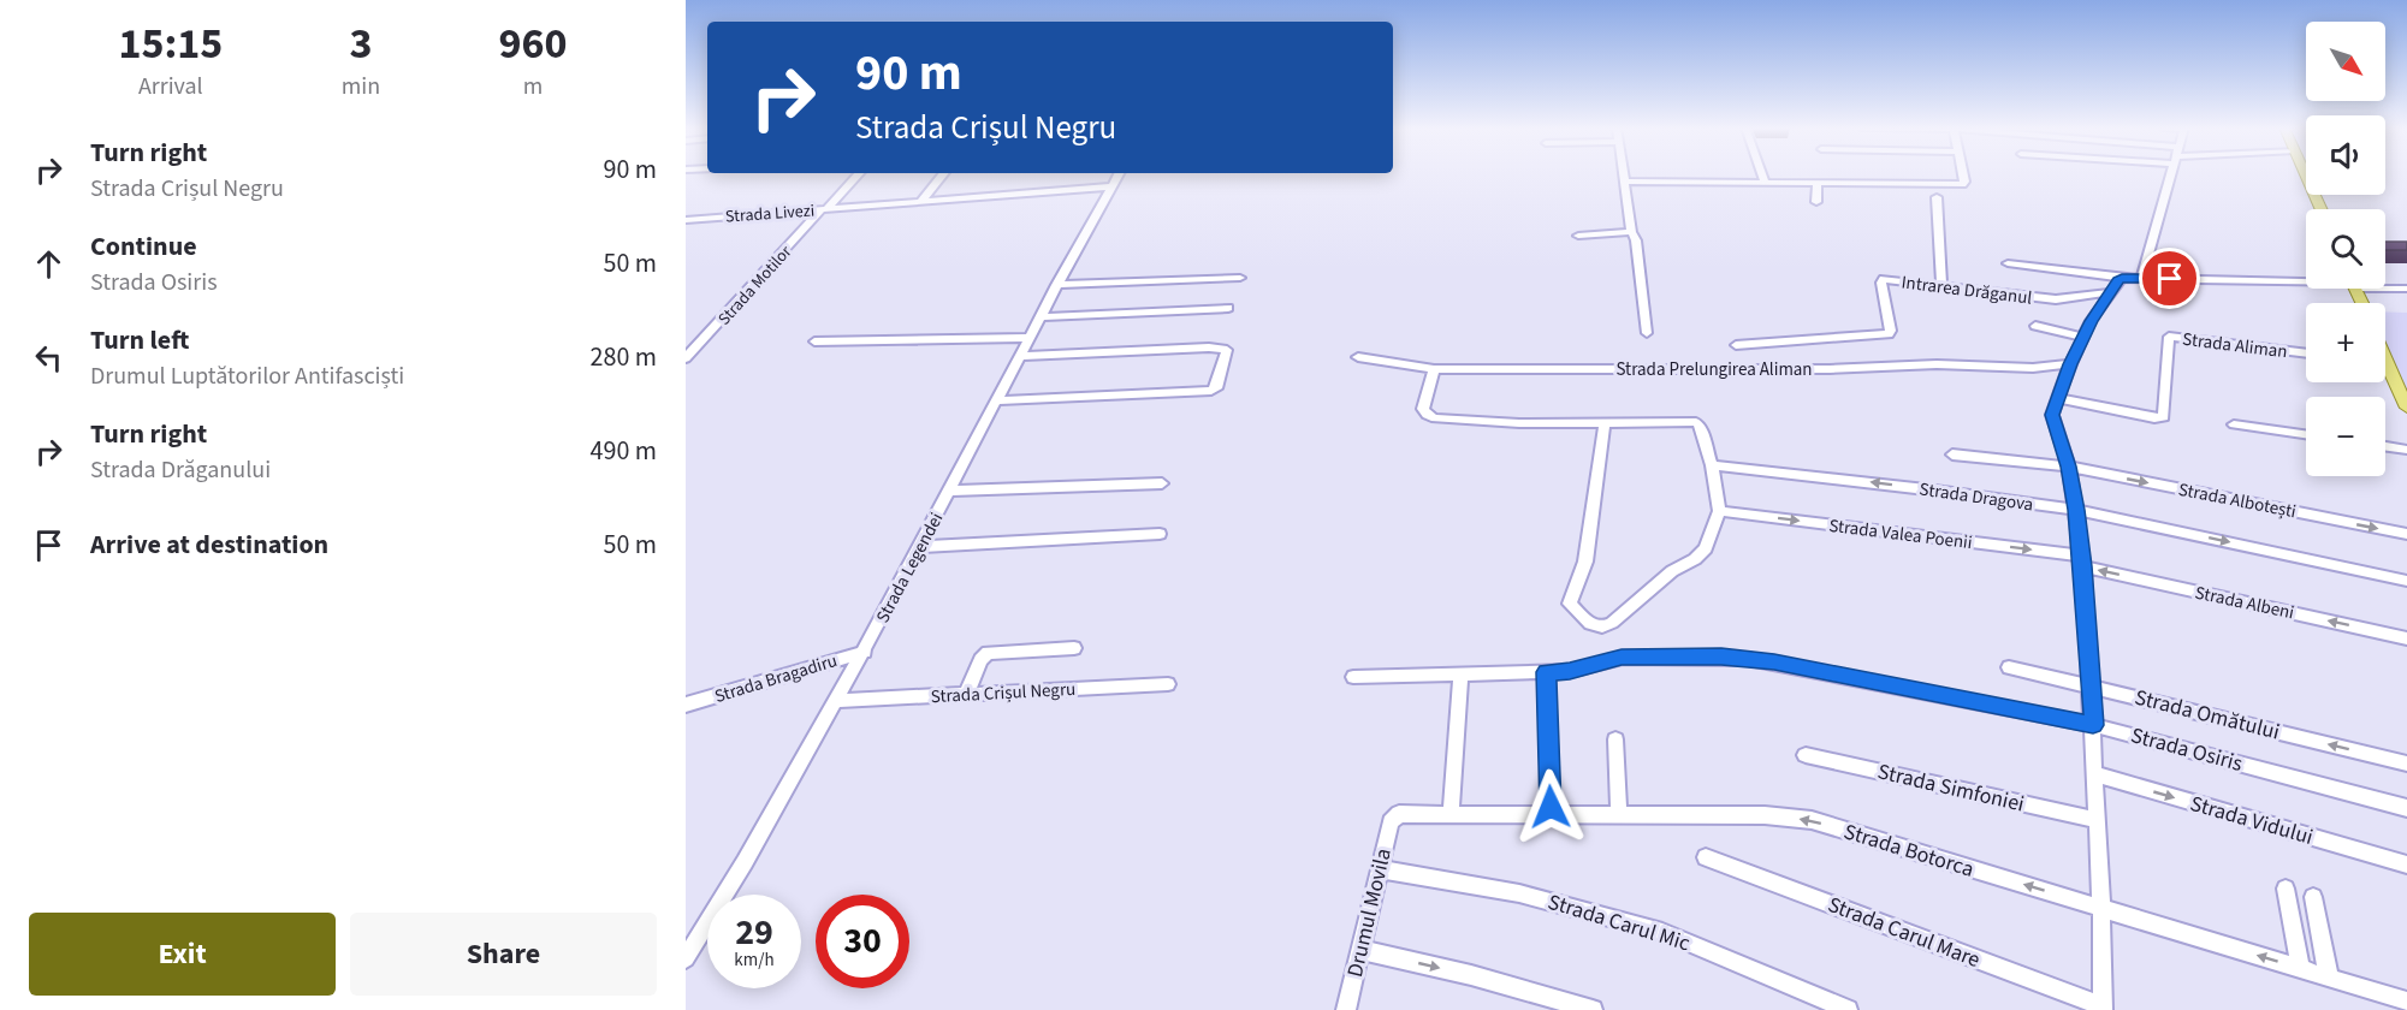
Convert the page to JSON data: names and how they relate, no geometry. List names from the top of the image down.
{
  "streets": {
    "street": [
      "Strada Livezi",
      "Strada Motilor",
      "Intrarea Drăganul",
      "Strada Aliman",
      "Strada Prelungirea Aliman",
      "Strada Dragova",
      "Strada Albotești",
      "Strada Valea Poenii",
      "Strada Legendei",
      "Strada Albeni",
      "Strada Bragadiru",
      "Strada Crișul Negru",
      "Strada Omătului",
      "Strada Osiris",
      "Strada Simfoniei",
      "Strada Vidului",
      "Strada Botorca",
      "Drumul Movila",
      "Strada Carul Mic",
      "Strada Carul Mare"
    ]
  },
  "crossings": [
    ["Strada Livezi", "Strada Motilor"],
    ["Strada Livezi", "Strada Legendei"],
    ["Strada Valea Poenii", "Strada Albeni"],
    ["Strada Legendei", "Strada Bragadiru"],
    ["Strada Legendei", "Strada Crișul Negru"],
    ["Strada Botorca", "Drumul Movila"],
    ["Drumul Movila", "Strada Carul Mic"]
  ],
  "one_way": [
    "Strada Albotești",
    "Strada Valea Poenii",
    "Strada Albeni",
    "Strada Omătului",
    "Strada Vidului",
    "Strada Botorca"
  ],
  "north": "bottom right",
  "page": {
    "eta": [
      "15:15",
      "Arrival",
      "3",
      "min",
      "960",
      "m"
    ],
    "map_buttons": ["+", "−"],
    "turn": ["90 m", "Strada Crișul Negru"],
    "list": [
      {
        "name": "Turn right",
        "note": "Strada Crișul Negru",
        "value": "90 m"
      },
      {
        "name": "Continue",
        "note": "Strada Osiris",
        "value": "50 m"
      },
      {
        "name": "Turn left",
        "note": "Drumul Luptătorilor Antifasciști",
        "value": "280 m"
      },
      {
        "name": "Turn right",
        "note": "Strada Drăganului",
        "value": "490 m"
      },
      {
        "name": "Arrive at destination",
        "value": "50 m"
      }
    ],
    "speed": "29 km/h",
    "limit": "30",
    "buttons": ["Exit", "Share"]
  }
}
